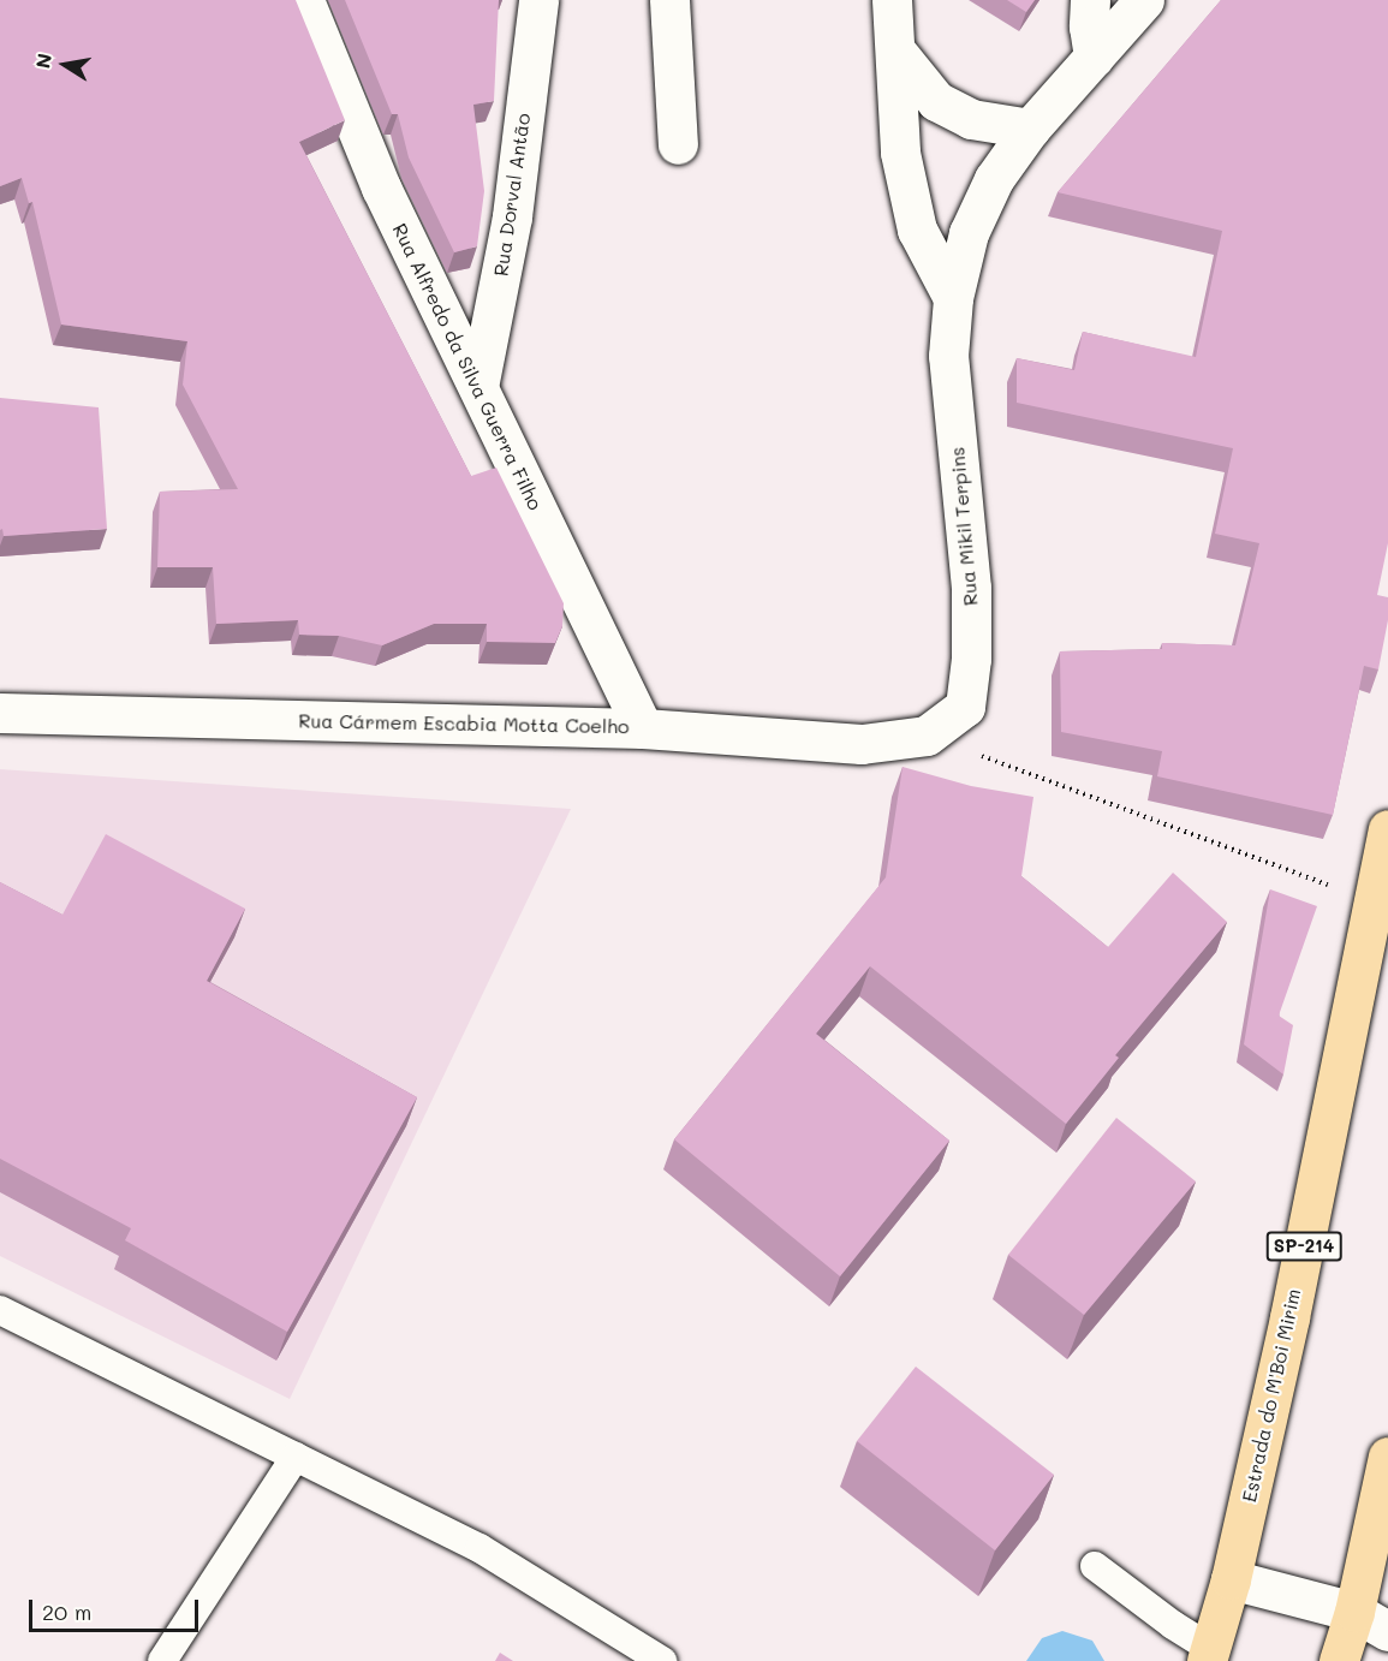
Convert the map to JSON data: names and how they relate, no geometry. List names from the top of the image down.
{
  "streets": {
    "main road": ["SP-214", "Estrada do M'Boi Mirim"],
    "street": [
      "Rua Dorval Antão",
      "Rua Alfredo da Silva Guerra Filho",
      "Rua Mikil Terpins",
      "Rua Cármem Escabia Motta Coelho"
    ]
  },
  "crossings": [
    ["Rua Dorval Antão", "Rua Alfredo da Silva Guerra Filho"],
    ["Rua Alfredo da Silva Guerra Filho", "Rua Cármem Escabia Motta Coelho"],
    ["Rua Mikil Terpins", "Rua Cármem Escabia Motta Coelho"]
  ],
  "scale_bar": "20 m",
  "north": "left"
}
